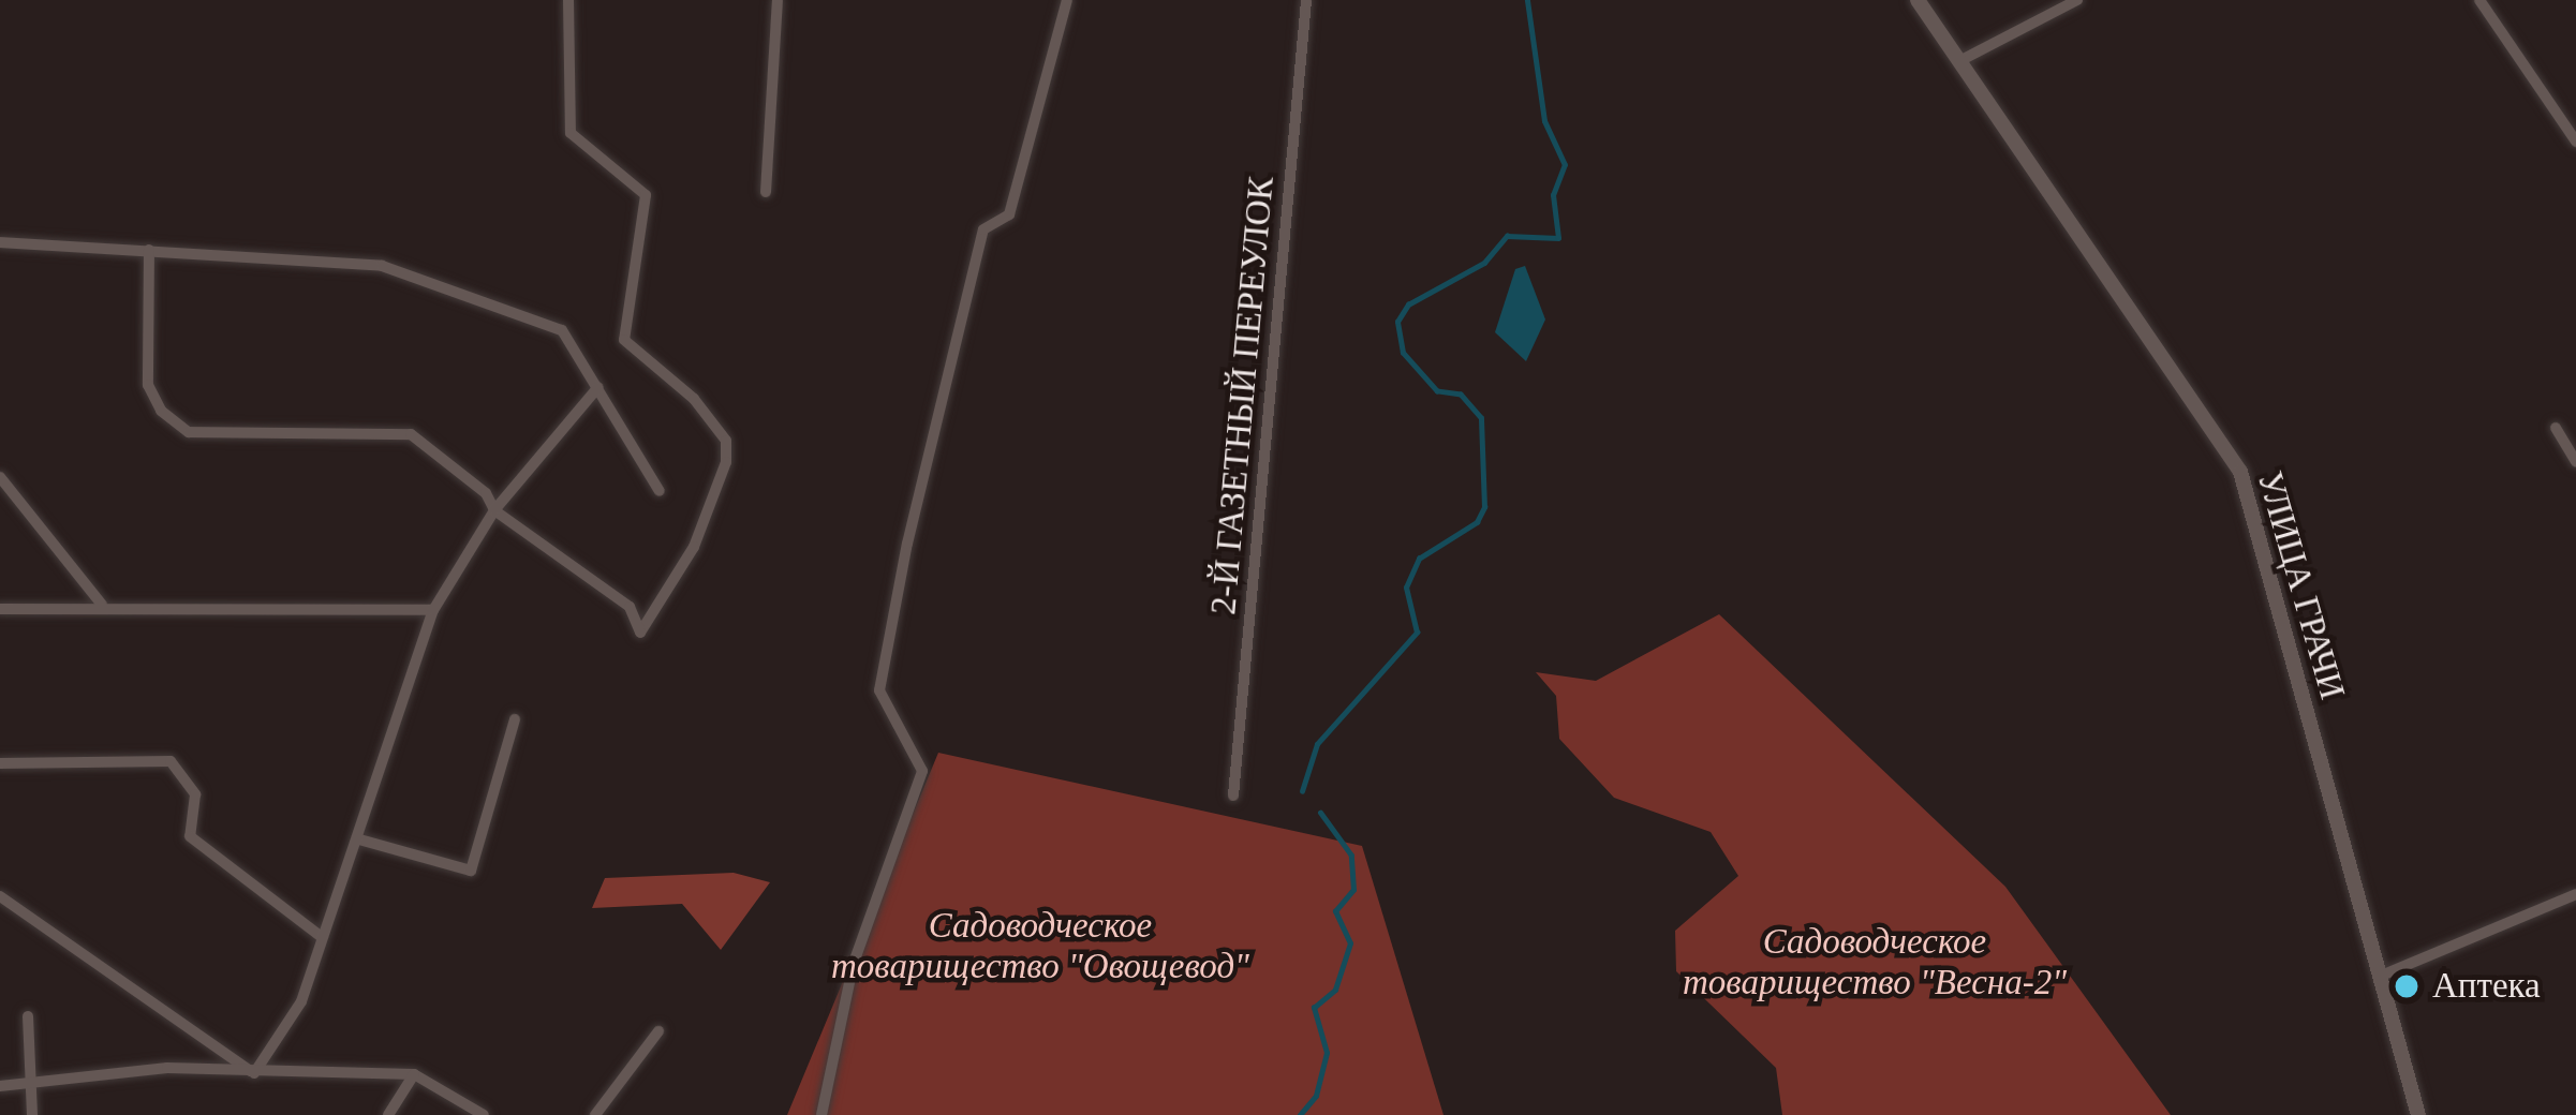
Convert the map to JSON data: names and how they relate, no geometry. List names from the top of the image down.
{
  "streets": {
    "street": ["2-Й ГАЗЕТНЫЙ ПЕРЕУЛОК", "УЛИЦА ГРАЧИ"]
  },
  "parks": ["Садоводческое товарищество \"Овощевод\"", "Садоводческое товарищество \"Весна-2\""],
  "places": ["Аптека"]
}
